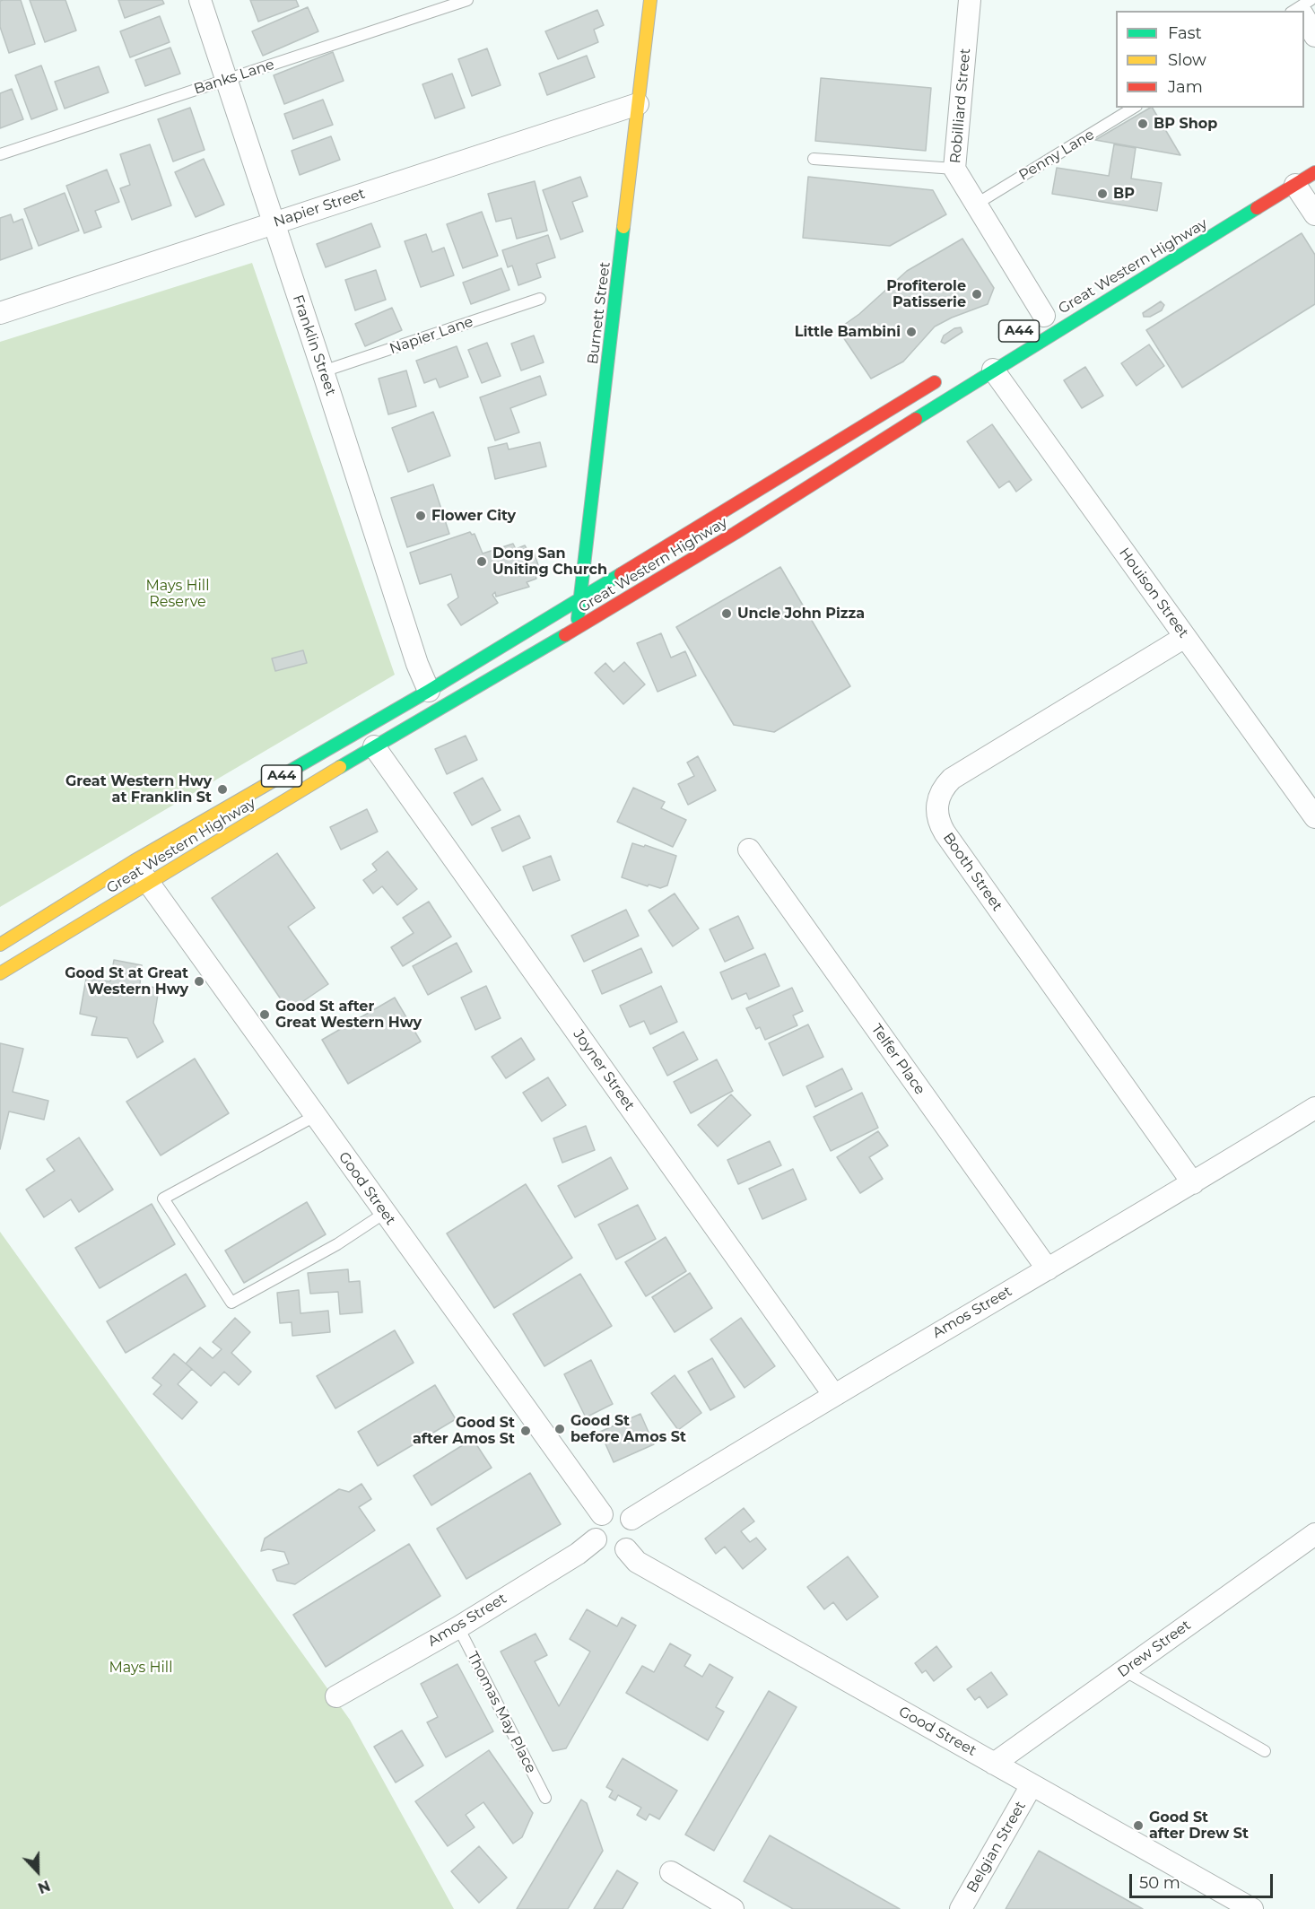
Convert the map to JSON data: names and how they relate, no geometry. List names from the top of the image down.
{
  "streets": {
    "main road": ["Great Western Highway", "Burnett Street", "A44"],
    "street": [
      "Robilliard Street",
      "Napier Street",
      "Franklin Street",
      "Houison Street",
      "Booth Street",
      "Telfer Place",
      "Joyner Street",
      "Good Street",
      "Amos Street",
      "Drew Street",
      "Belgian Street"
    ],
    "lane": [
      "Banks Lane",
      "Penny Lane",
      "Napier Lane",
      "Thomas May Place"
    ]
  },
  "crossings": [
    ["Banks Lane", "Franklin Street"],
    ["Robilliard Street", "Penny Lane"],
    ["Napier Street", "Burnett Street"],
    ["Napier Street", "Franklin Street"],
    ["Great Western Highway", "Burnett Street"],
    ["Great Western Highway", "Franklin Street"],
    ["Great Western Highway", "Houison Street"],
    ["Great Western Highway", "Joyner Street"],
    ["Great Western Highway", "Good Street"],
    ["Napier Lane", "Franklin Street"],
    ["Houison Street", "Booth Street"],
    ["Booth Street", "Amos Street"],
    ["Telfer Place", "Amos Street"],
    ["Joyner Street", "Amos Street"],
    ["Good Street", "Amos Street"],
    ["Good Street", "Drew Street"],
    ["Good Street", "Belgian Street"],
    ["Amos Street", "Thomas May Place"]
  ],
  "parks": ["Mays Hill Reserve", "Mays Hill"],
  "places": [
    "BP Shop",
    "BP",
    "Profiterole Patisserie",
    "Little Bambini",
    "Flower City",
    "Dong San Uniting Church",
    "Uncle John Pizza",
    "Great Western Hwy at Franklin St",
    "Good St at Great Western Hwy",
    "Good St after Great Western Hwy",
    "Good St before Amos St",
    "Good St after Amos St",
    "Good St after Drew St"
  ],
  "legend": ["Fast", "Slow", "Jam"],
  "scale_bar": "50 m",
  "north": "bottom"
}
